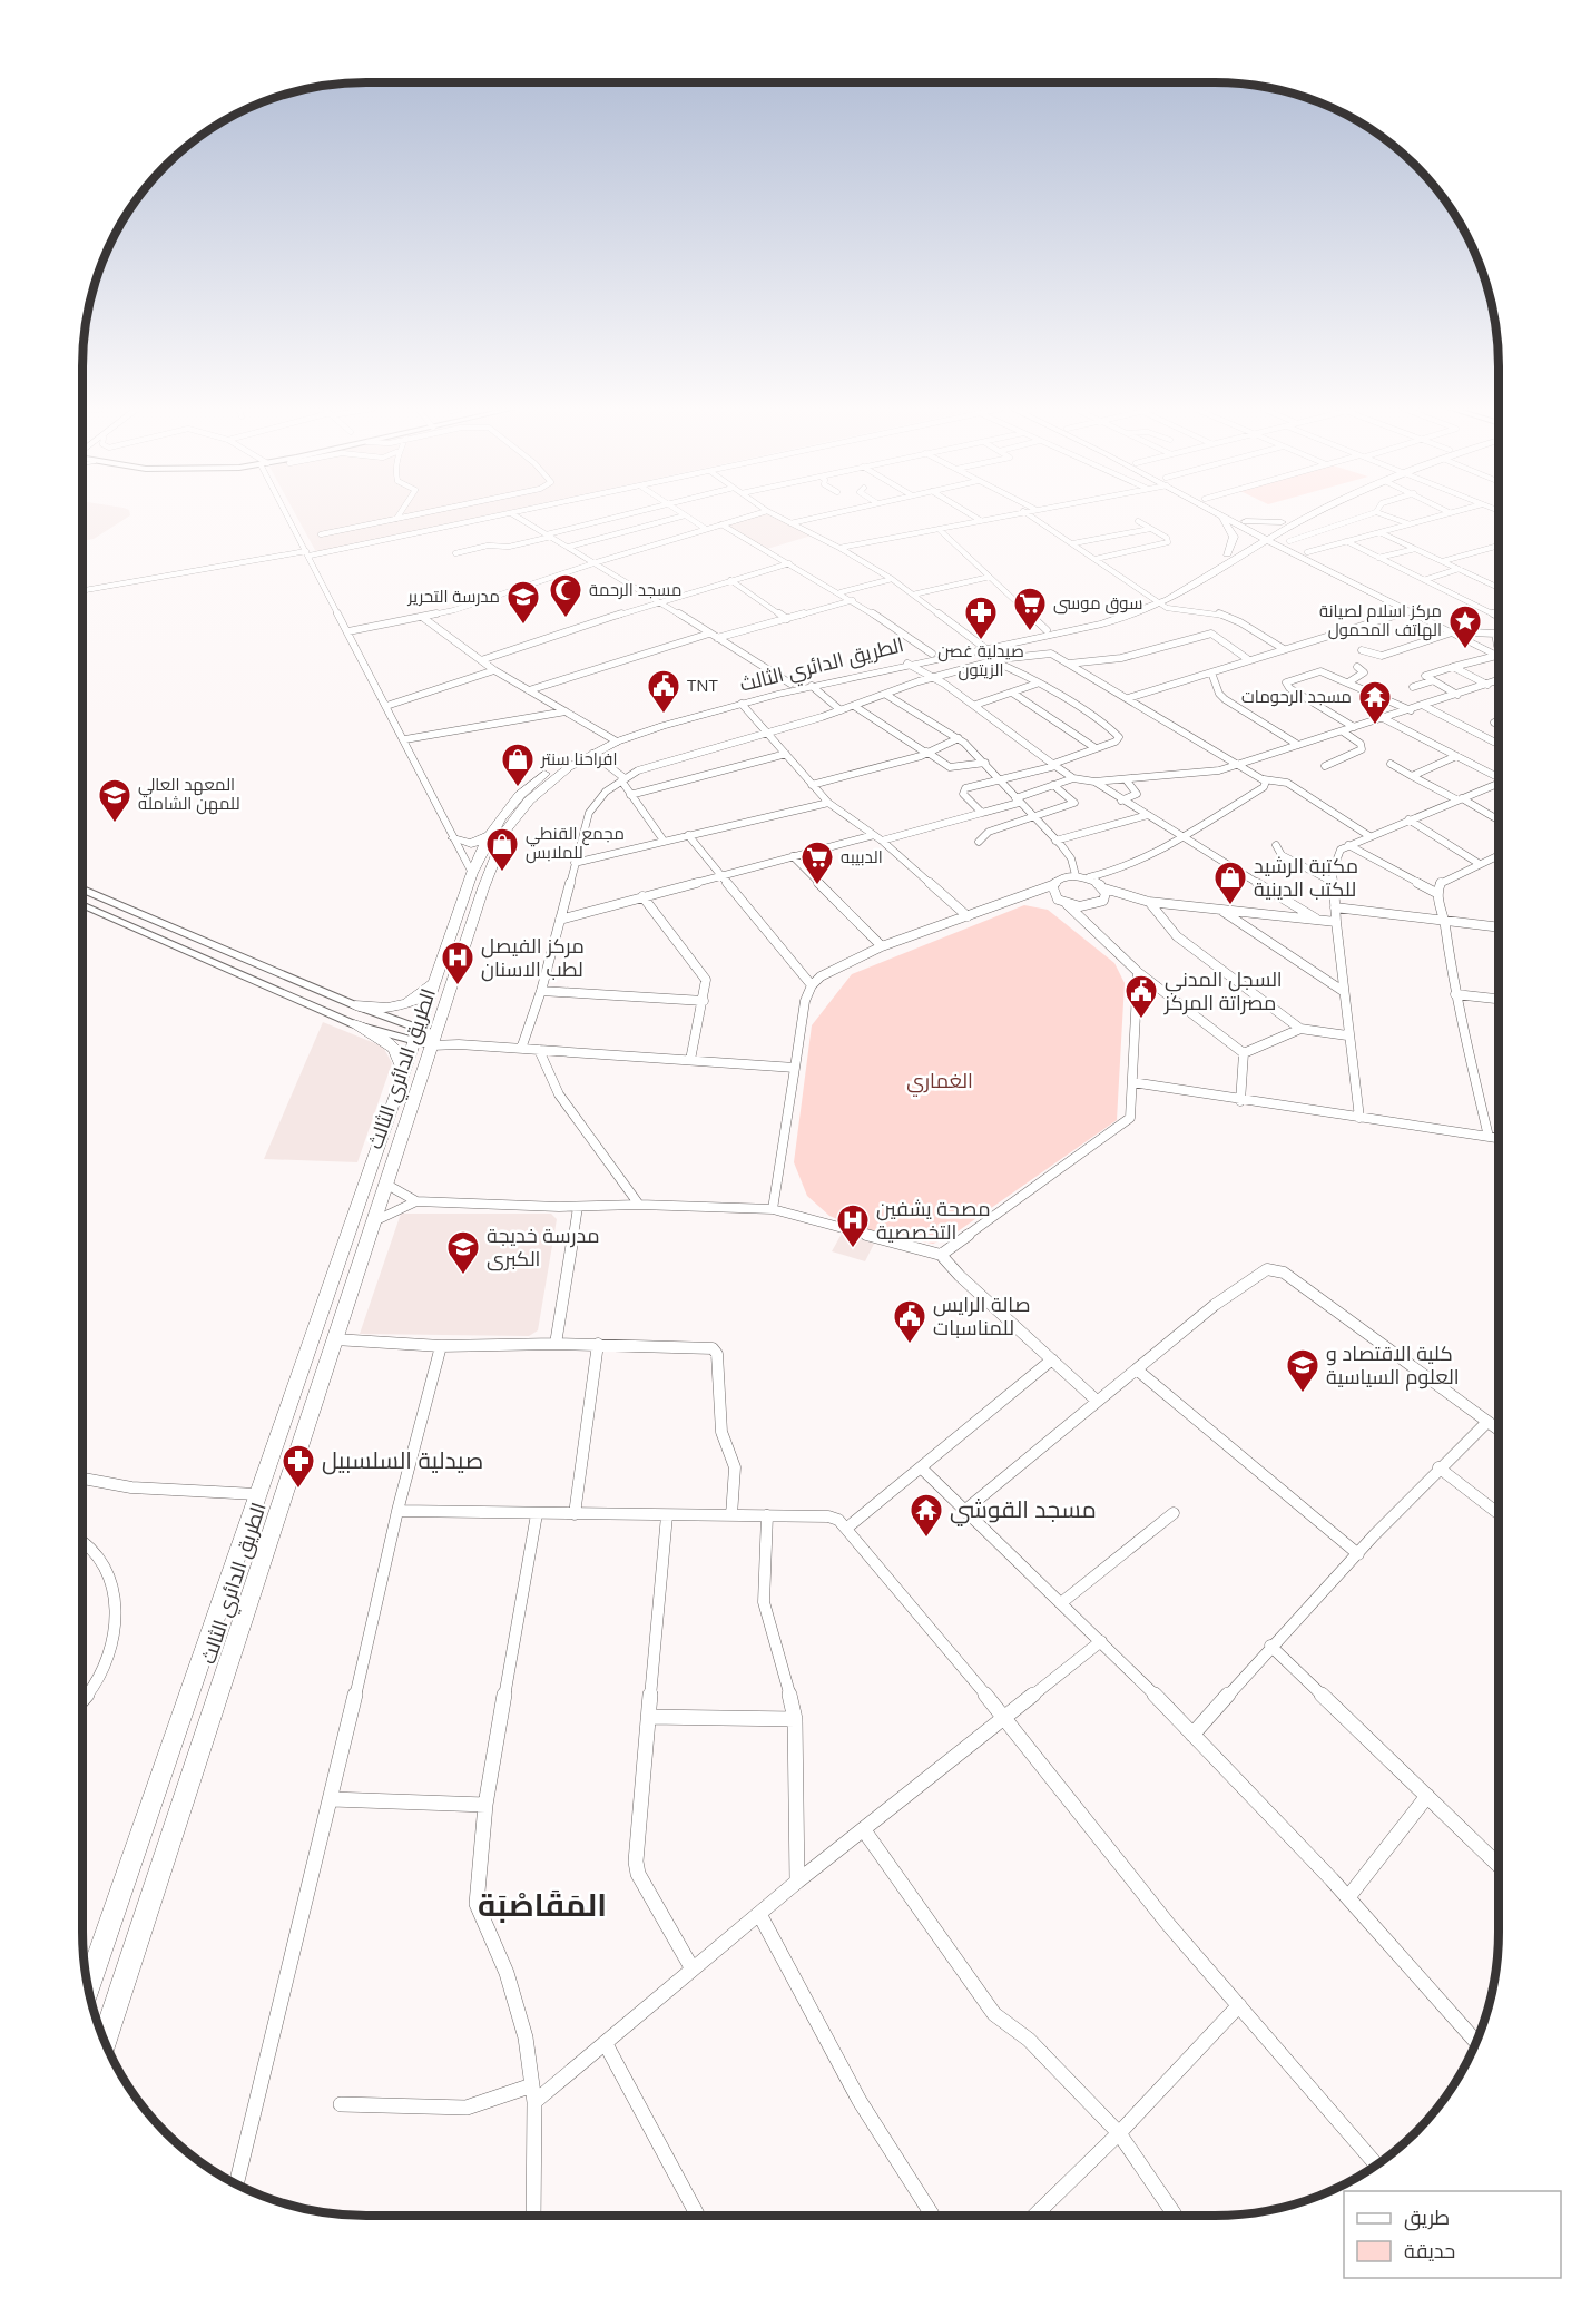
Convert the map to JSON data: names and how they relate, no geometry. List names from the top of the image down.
{
  "streets": {
    "main road": ["الطريق الدائري الثالث"]
  },
  "districts": ["المَقَاصْبَة"],
  "parks": ["الغماري"],
  "places": {
    "mosque": ["مسجد الرحمة"],
    "school or university": [
      "مدرسة التحرير",
      "المعهد العالي للمهن الشامله",
      "مدرسة خديجة الكبرى",
      "كلية الاقتصاد و العلوم السياسية"
    ],
    "supermarket": ["سوق موسى", "الدبيبه"],
    "pharmacy": ["صيدلية غصن الزيتون", "صيدلية السلسبيل"],
    "place": ["مركز اسلام لصيانة الهاتف المحمول"],
    "public building": ["TNT", "السجل المدني مصراتة المركز", "صالة الرايس للمناسبات"],
    "temple": ["مسجد الرحومات", "مسجد القوشي"],
    "shop": ["افراحنا سنتر", "مجمع القنطي للملابس", "مكتبة الرشيد للكتب الدينية"],
    "hospital": ["مركز الفيصل لطب الاسنان", "مصحة يشفين التخصصية"]
  },
  "legend": ["طريق", "حديقة"]
}
